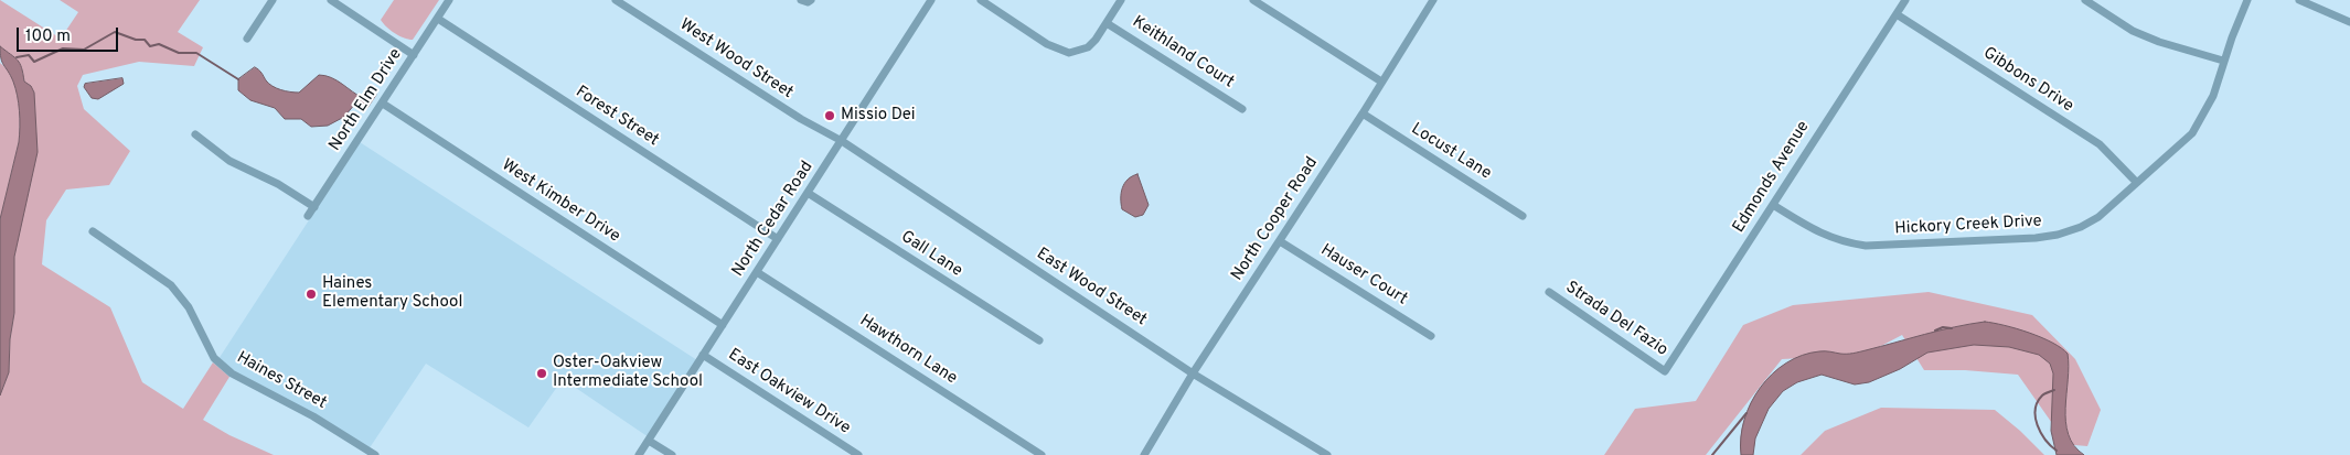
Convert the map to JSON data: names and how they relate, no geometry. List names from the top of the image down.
{
  "streets": {
    "street": [
      "Keithland Court",
      "West Wood Street",
      "Gibbons Drive",
      "North Elm Drive",
      "Forest Street",
      "Locust Lane",
      "Edmonds Avenue",
      "West Kimber Drive",
      "North Cedar Road",
      "North Cooper Road",
      "Hickory Creek Drive",
      "Gall Lane",
      "Hauser Court",
      "East Wood Street",
      "Strada Del Fazio",
      "Hawthorn Lane",
      "Haines Street",
      "East Oakview Drive"
    ]
  },
  "crossings": [
    ["West Wood Street", "North Cedar Road"],
    ["West Wood Street", "East Wood Street"],
    ["Gibbons Drive", "Edmonds Avenue"],
    ["Gibbons Drive", "Hickory Creek Drive"],
    ["North Elm Drive", "Forest Street"],
    ["North Elm Drive", "West Kimber Drive"],
    ["Forest Street", "North Cedar Road"],
    ["Locust Lane", "North Cooper Road"],
    ["Edmonds Avenue", "Hickory Creek Drive"],
    ["Edmonds Avenue", "Strada Del Fazio"],
    ["West Kimber Drive", "North Cedar Road"],
    ["North Cedar Road", "Gall Lane"],
    ["North Cedar Road", "East Wood Street"],
    ["North Cedar Road", "Hawthorn Lane"],
    ["North Cedar Road", "East Oakview Drive"],
    ["North Cooper Road", "Hauser Court"],
    ["North Cooper Road", "East Wood Street"]
  ],
  "places": ["Missio Dei", "Haines Elementary School", "Oster-Oakview Intermediate School"],
  "scale_bar": "100 m"
}
